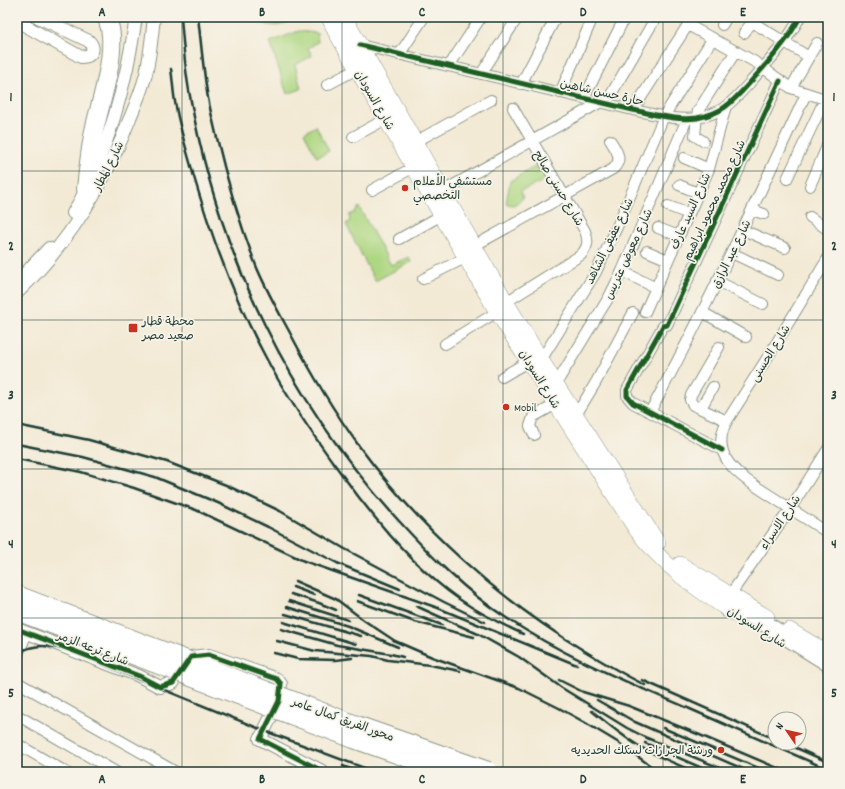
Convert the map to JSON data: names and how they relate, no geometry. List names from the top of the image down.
{
  "streets": {
    "highway": ["محور الفريق كمال عامر"],
    "main road": ["شارع السودان"],
    "street": [
      "حارة حسن شاهين",
      "شارع المطار",
      "شارع حسنى صالح",
      "شارع محمد محمود ابراهيم",
      "شارع السيد عارف",
      "شارع عفيفى الشاهد",
      "شارع معوض عتريس",
      "شارع عبد الرازق",
      "شارع الحسنى",
      "شارع الاسراء",
      "شارع ترعه الزمر"
    ]
  },
  "crossings": [
    ["حارة حسن شاهين", "شارع السودان"],
    ["حارة حسن شاهين", "شارع السيد عارف"],
    ["حارة حسن شاهين", "شارع عفيفى الشاهد"],
    ["حارة حسن شاهين", "شارع معوض عتريس"],
    ["شارع السودان", "شارع حسنى صالح"],
    ["شارع السودان", "شارع عفيفى الشاهد"],
    ["شارع السودان", "شارع معوض عتريس"],
    ["شارع السودان", "شارع الاسراء"],
    ["شارع محمد محمود ابراهيم", "شارع عبد الرازق"],
    ["شارع محمد محمود ابراهيم", "شارع الحسنى"]
  ],
  "places": {
    "other": ["مستشفي الأعلام التخصصي", "Mobil", "ورشة الجرارات لسكك الحديديه"],
    "transit": ["محطة قطار صعيد مصر"]
  },
  "north": "top left",
  "grid": {
    "columns": [
      "A",
      "B",
      "C",
      "D",
      "E"
    ],
    "rows": [
      "1",
      "2",
      "3",
      "4",
      "5"
    ]
  }
}
